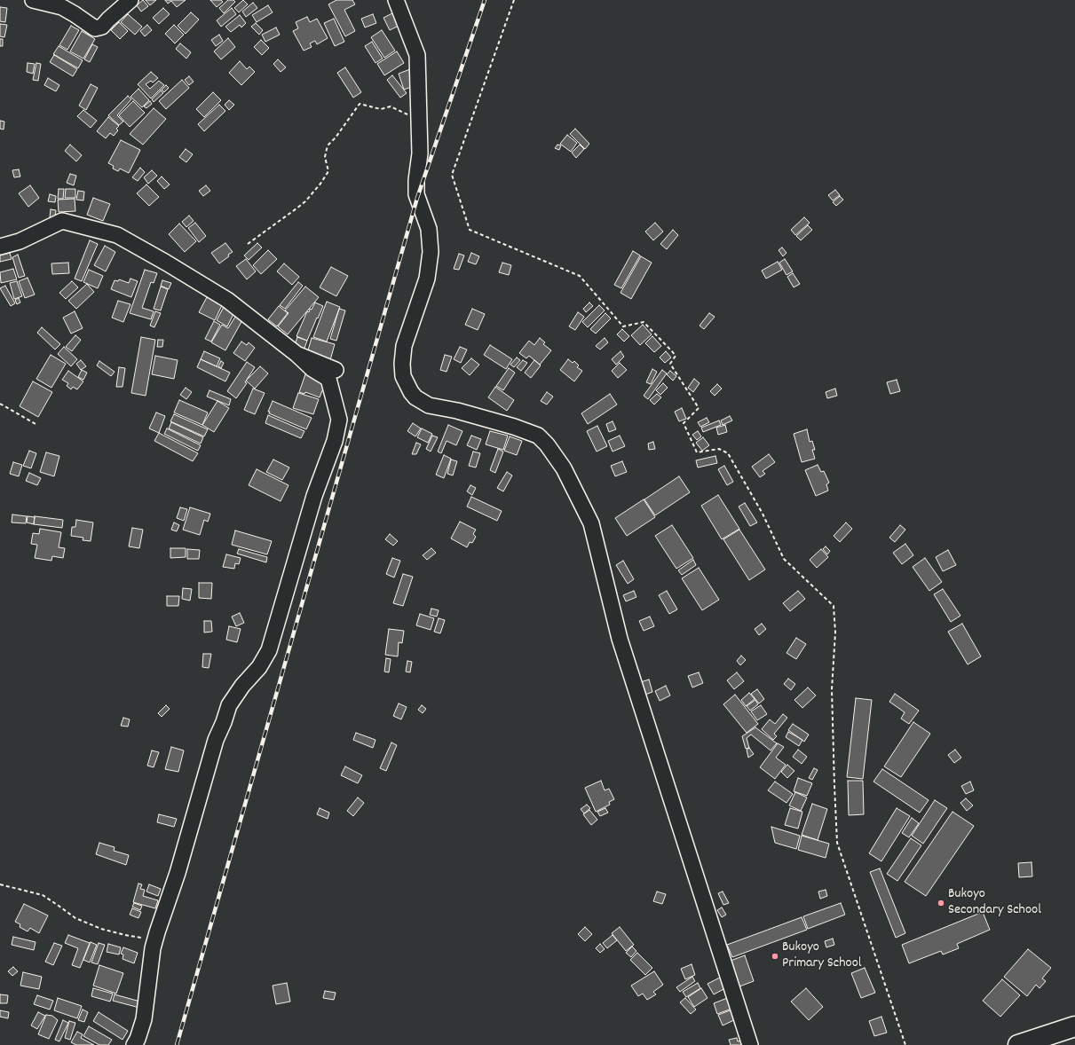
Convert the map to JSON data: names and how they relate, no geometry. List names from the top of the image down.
{
  "places": ["Bukoyo Secondary School", "Bukoyo Primary School"]
}
